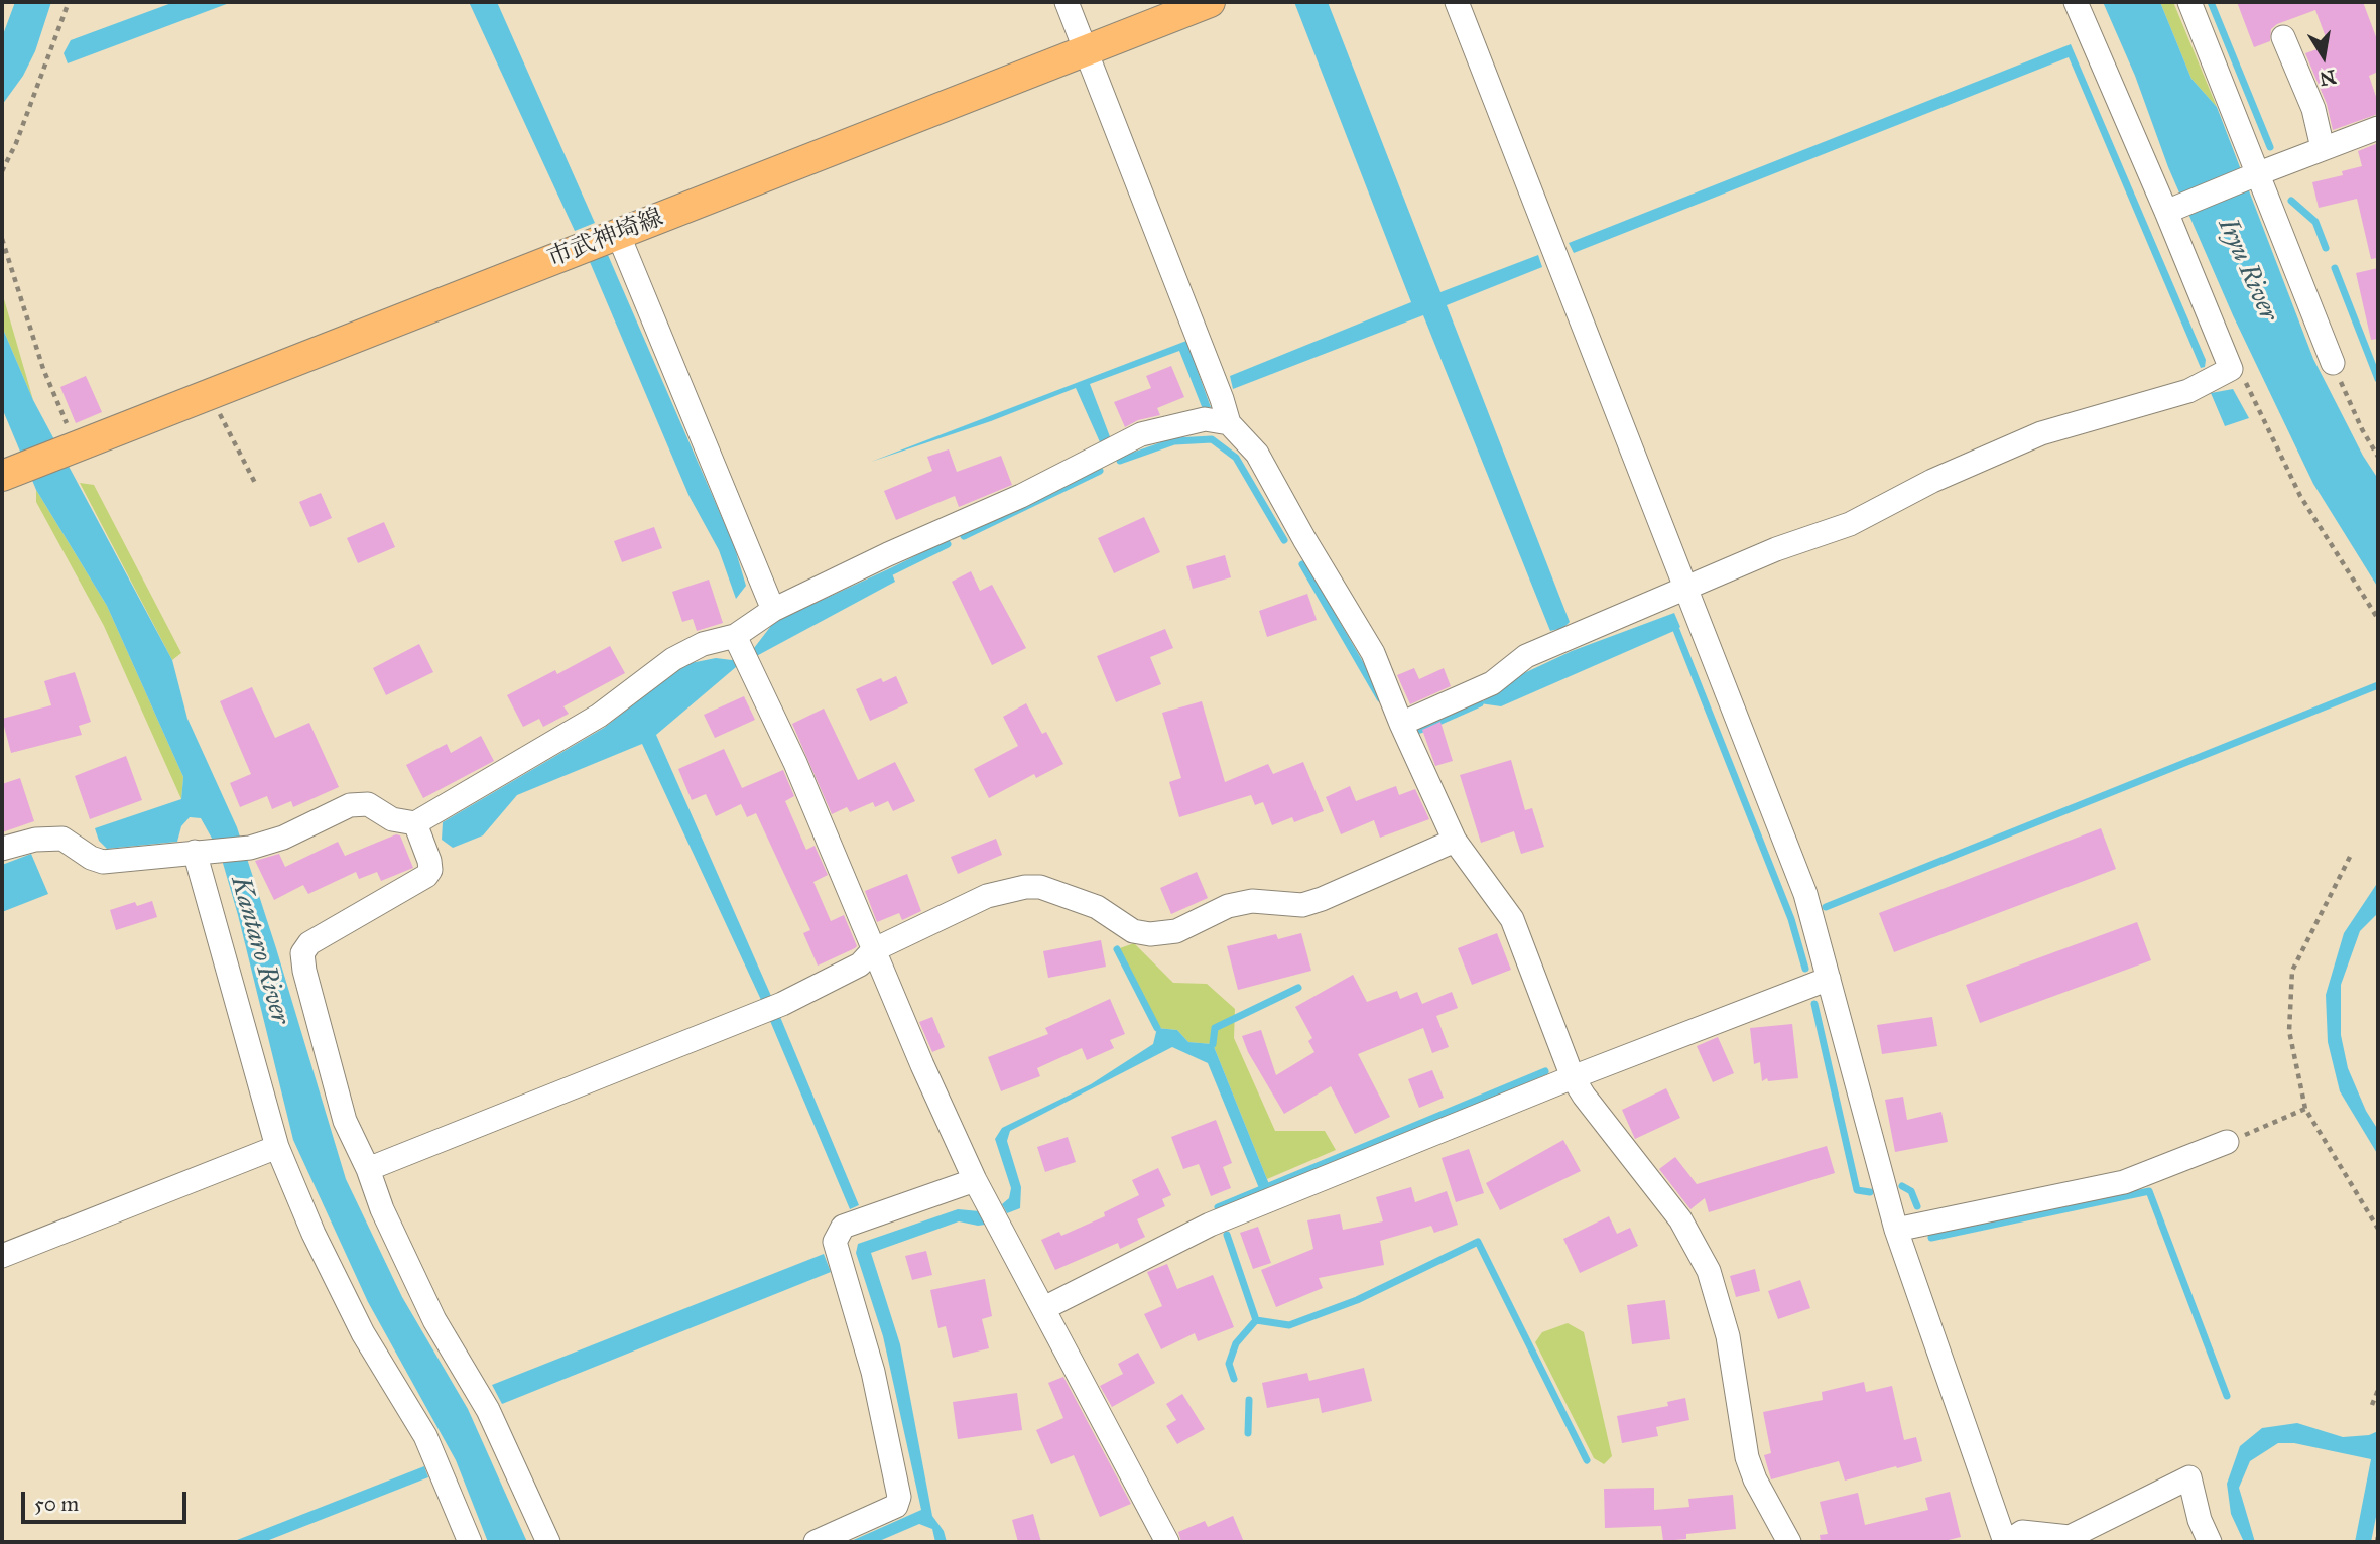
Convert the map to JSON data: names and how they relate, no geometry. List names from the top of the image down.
{
  "streets": {
    "main road": ["市武神埼線"]
  },
  "water": ["Iryu River", "Kantaro River"],
  "scale_bar": "50 m",
  "north": "bottom"
}
